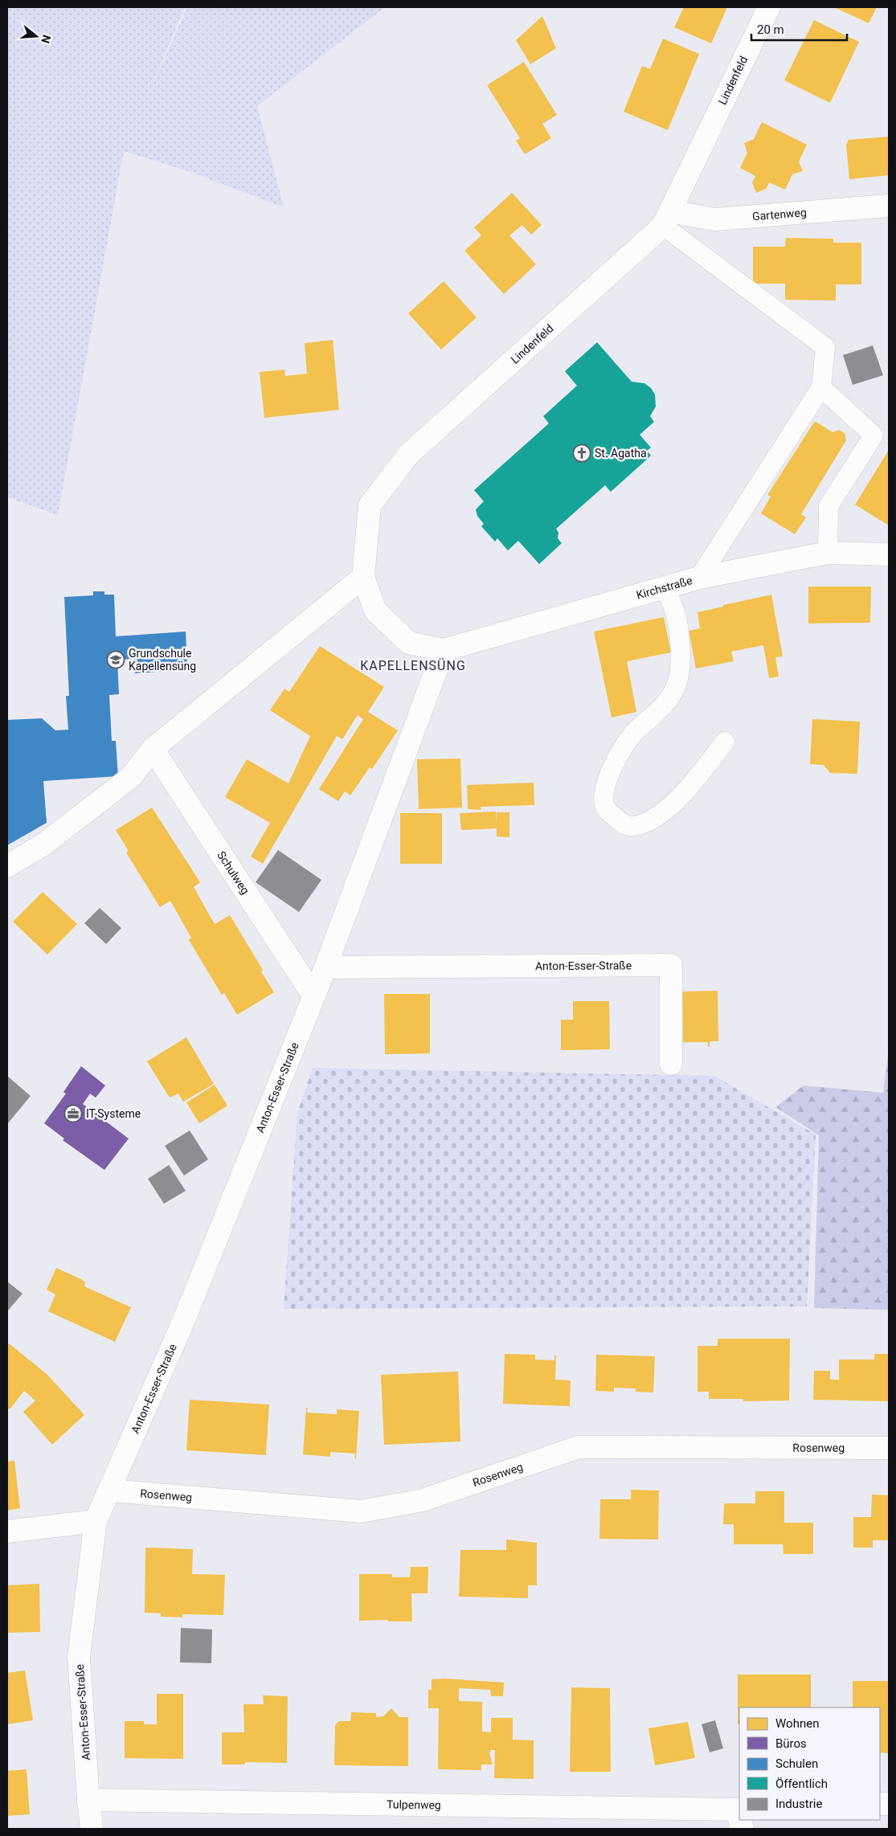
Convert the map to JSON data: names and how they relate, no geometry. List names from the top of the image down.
{
  "streets": {
    "street": [
      "Lindenfeld",
      "Gartenweg",
      "Kirchstraße",
      "Schulweg",
      "Anton-Esser-Straße",
      "Rosenweg",
      "Tulpenweg"
    ]
  },
  "crossings": [
    ["Lindenfeld", "Gartenweg"],
    ["Lindenfeld", "Kirchstraße"],
    ["Lindenfeld", "Anton-Esser-Straße"],
    ["Kirchstraße", "Anton-Esser-Straße"],
    ["Schulweg", "Anton-Esser-Straße"],
    ["Anton-Esser-Straße", "Rosenweg"],
    ["Anton-Esser-Straße", "Tulpenweg"]
  ],
  "districts": ["KAPELLENSÜNG"],
  "places": {
    "church": ["St. Agatha"],
    "school or university": ["Grundschule Kapellensüng"],
    "office": ["IT-Systeme"]
  },
  "legend": [
    "Wohnen",
    "Büros",
    "Schulen",
    "Öffentlich",
    "Industrie"
  ],
  "scale_bar": "20 m",
  "north": "right"
}
